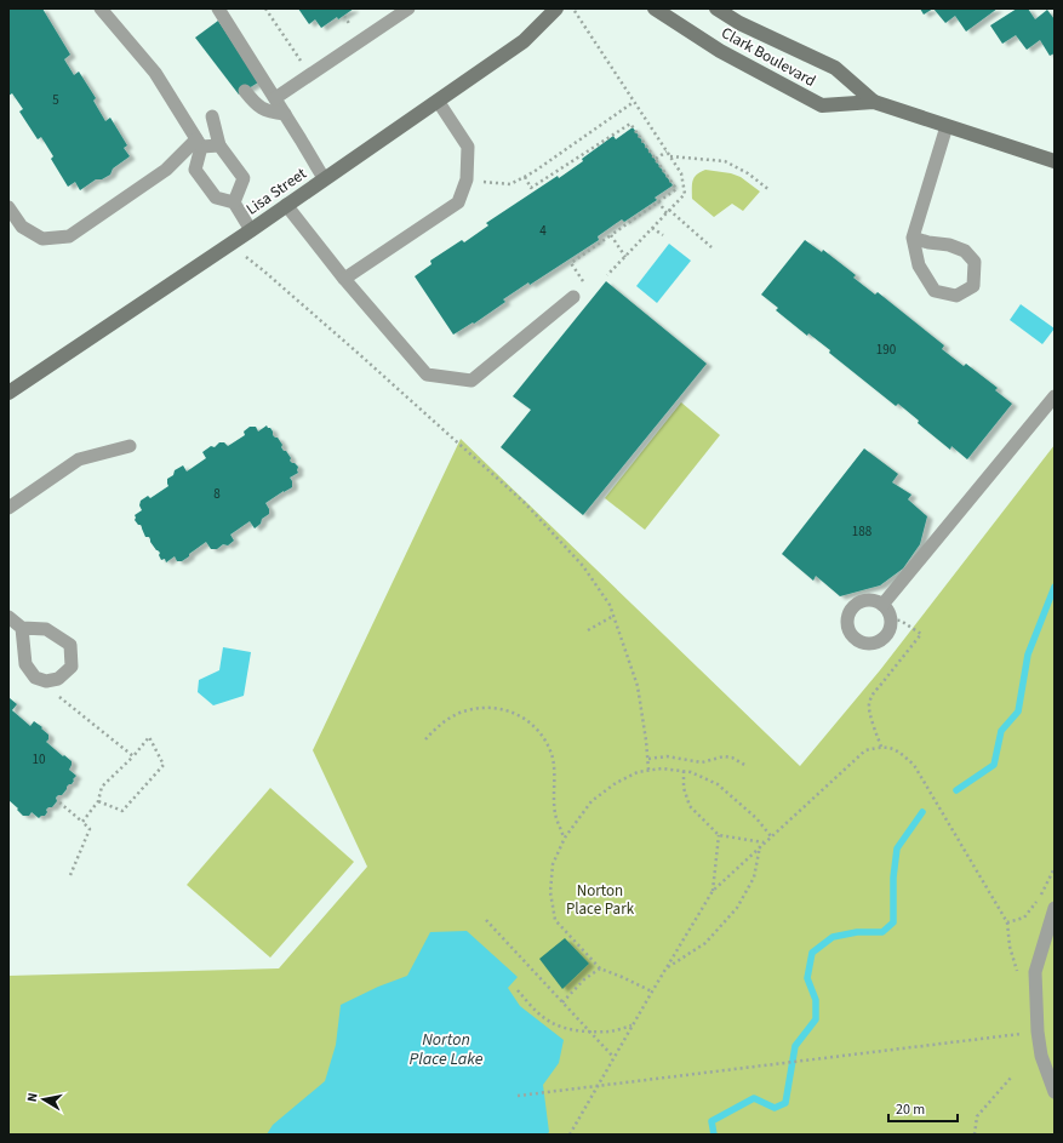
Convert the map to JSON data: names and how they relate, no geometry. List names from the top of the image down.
{
  "streets": {
    "street": ["Clark Boulevard", "Lisa Street"]
  },
  "water": ["Norton Place Lake"],
  "parks": ["Norton Place Park"],
  "house_numbers": [
    "5",
    "4",
    "190",
    "8",
    "188",
    "10"
  ],
  "scale_bar": "20 m",
  "north": "left"
}
